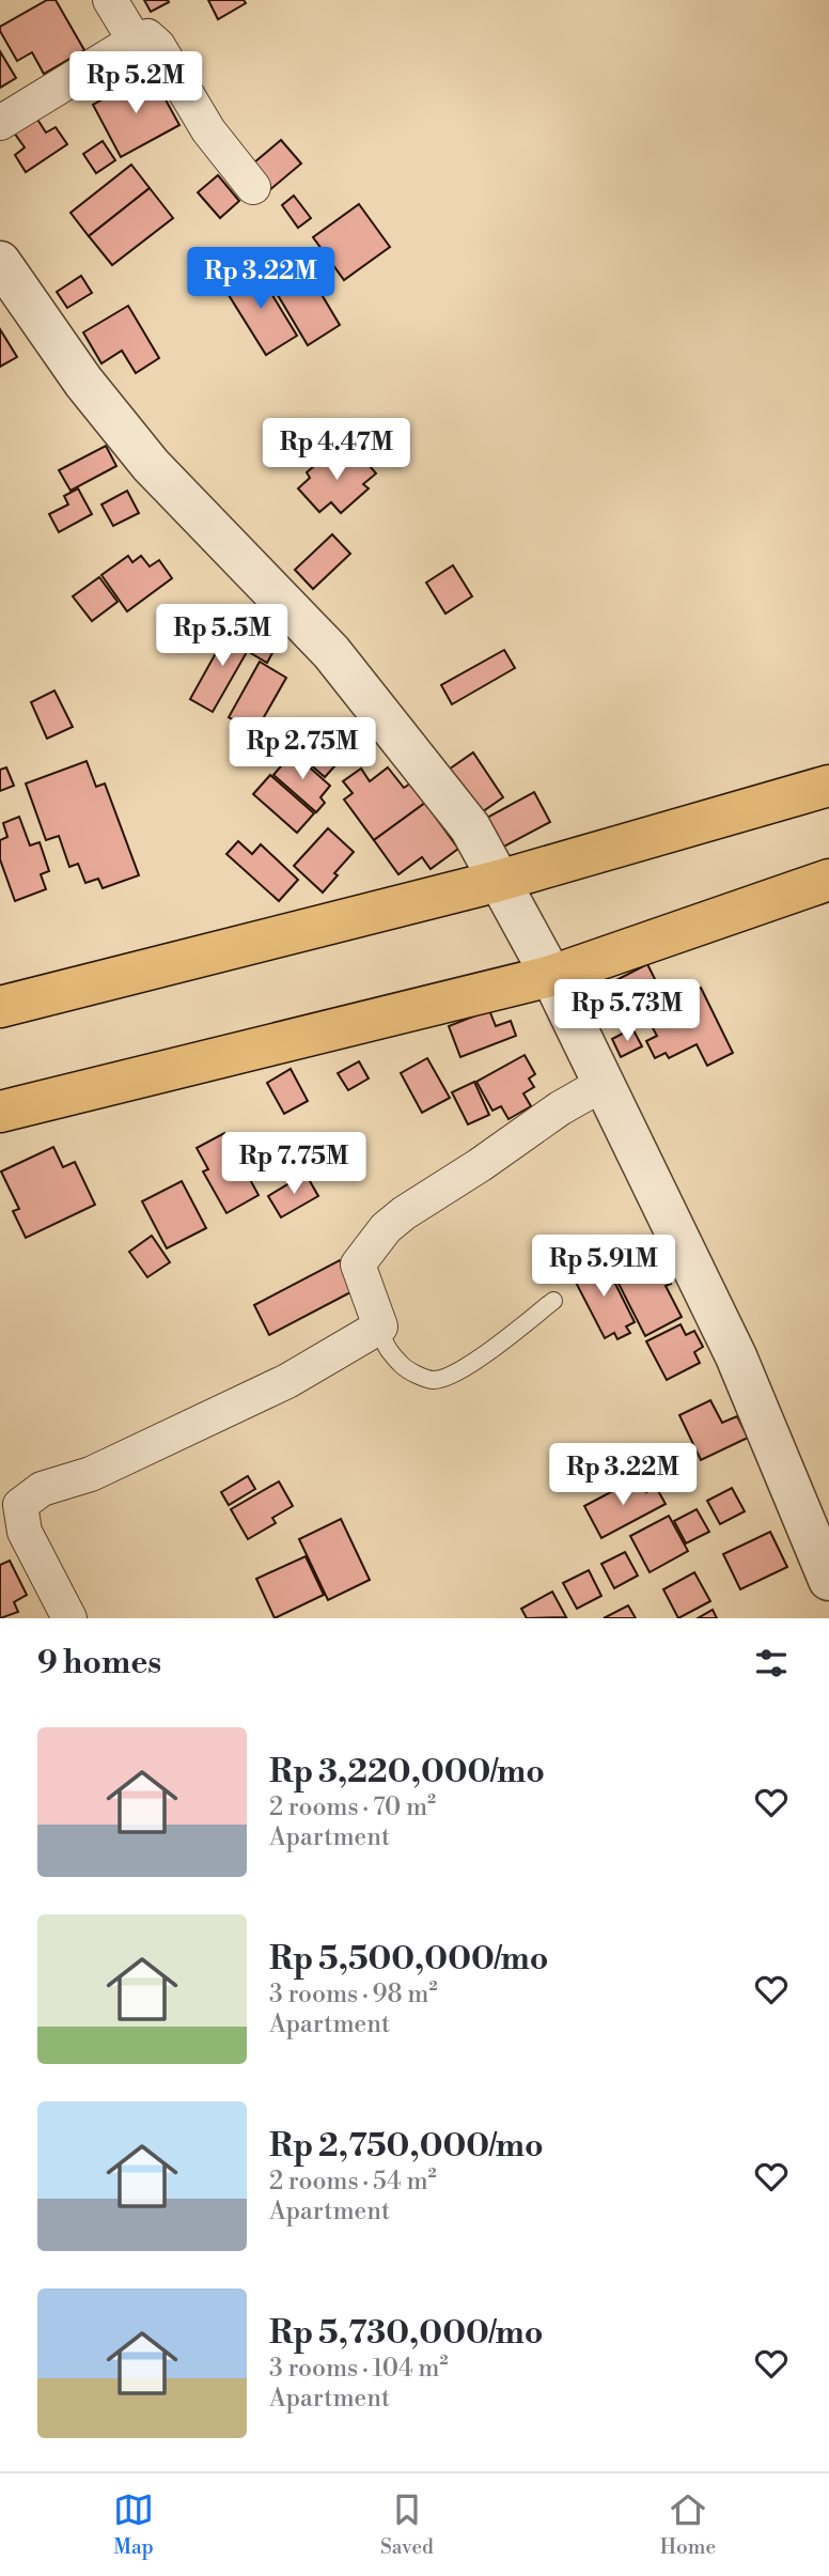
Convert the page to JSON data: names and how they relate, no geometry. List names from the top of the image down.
{
  "page": {
    "price": [
      "Rp 5.2M",
      "Rp 3.22M",
      "Rp 4.47M",
      "Rp 5.5M",
      "Rp 2.75M",
      "Rp 5.73M",
      "Rp 7.75M",
      "Rp 5.91M",
      "Rp 3.22M"
    ],
    "heading": "9 homes",
    "list": [
      {
        "name": "Rp 3,220,000/mo",
        "note": "2 rooms · 70 m² · Apartment"
      },
      {
        "name": "Rp 5,500,000/mo",
        "note": "3 rooms · 98 m² · Apartment"
      },
      {
        "name": "Rp 2,750,000/mo",
        "note": "2 rooms · 54 m² · Apartment"
      },
      {
        "name": "Rp 5,730,000/mo",
        "note": "3 rooms · 104 m² · Apartment"
      }
    ],
    "tabs": ["Map", "Saved", "Home"]
  }
}
